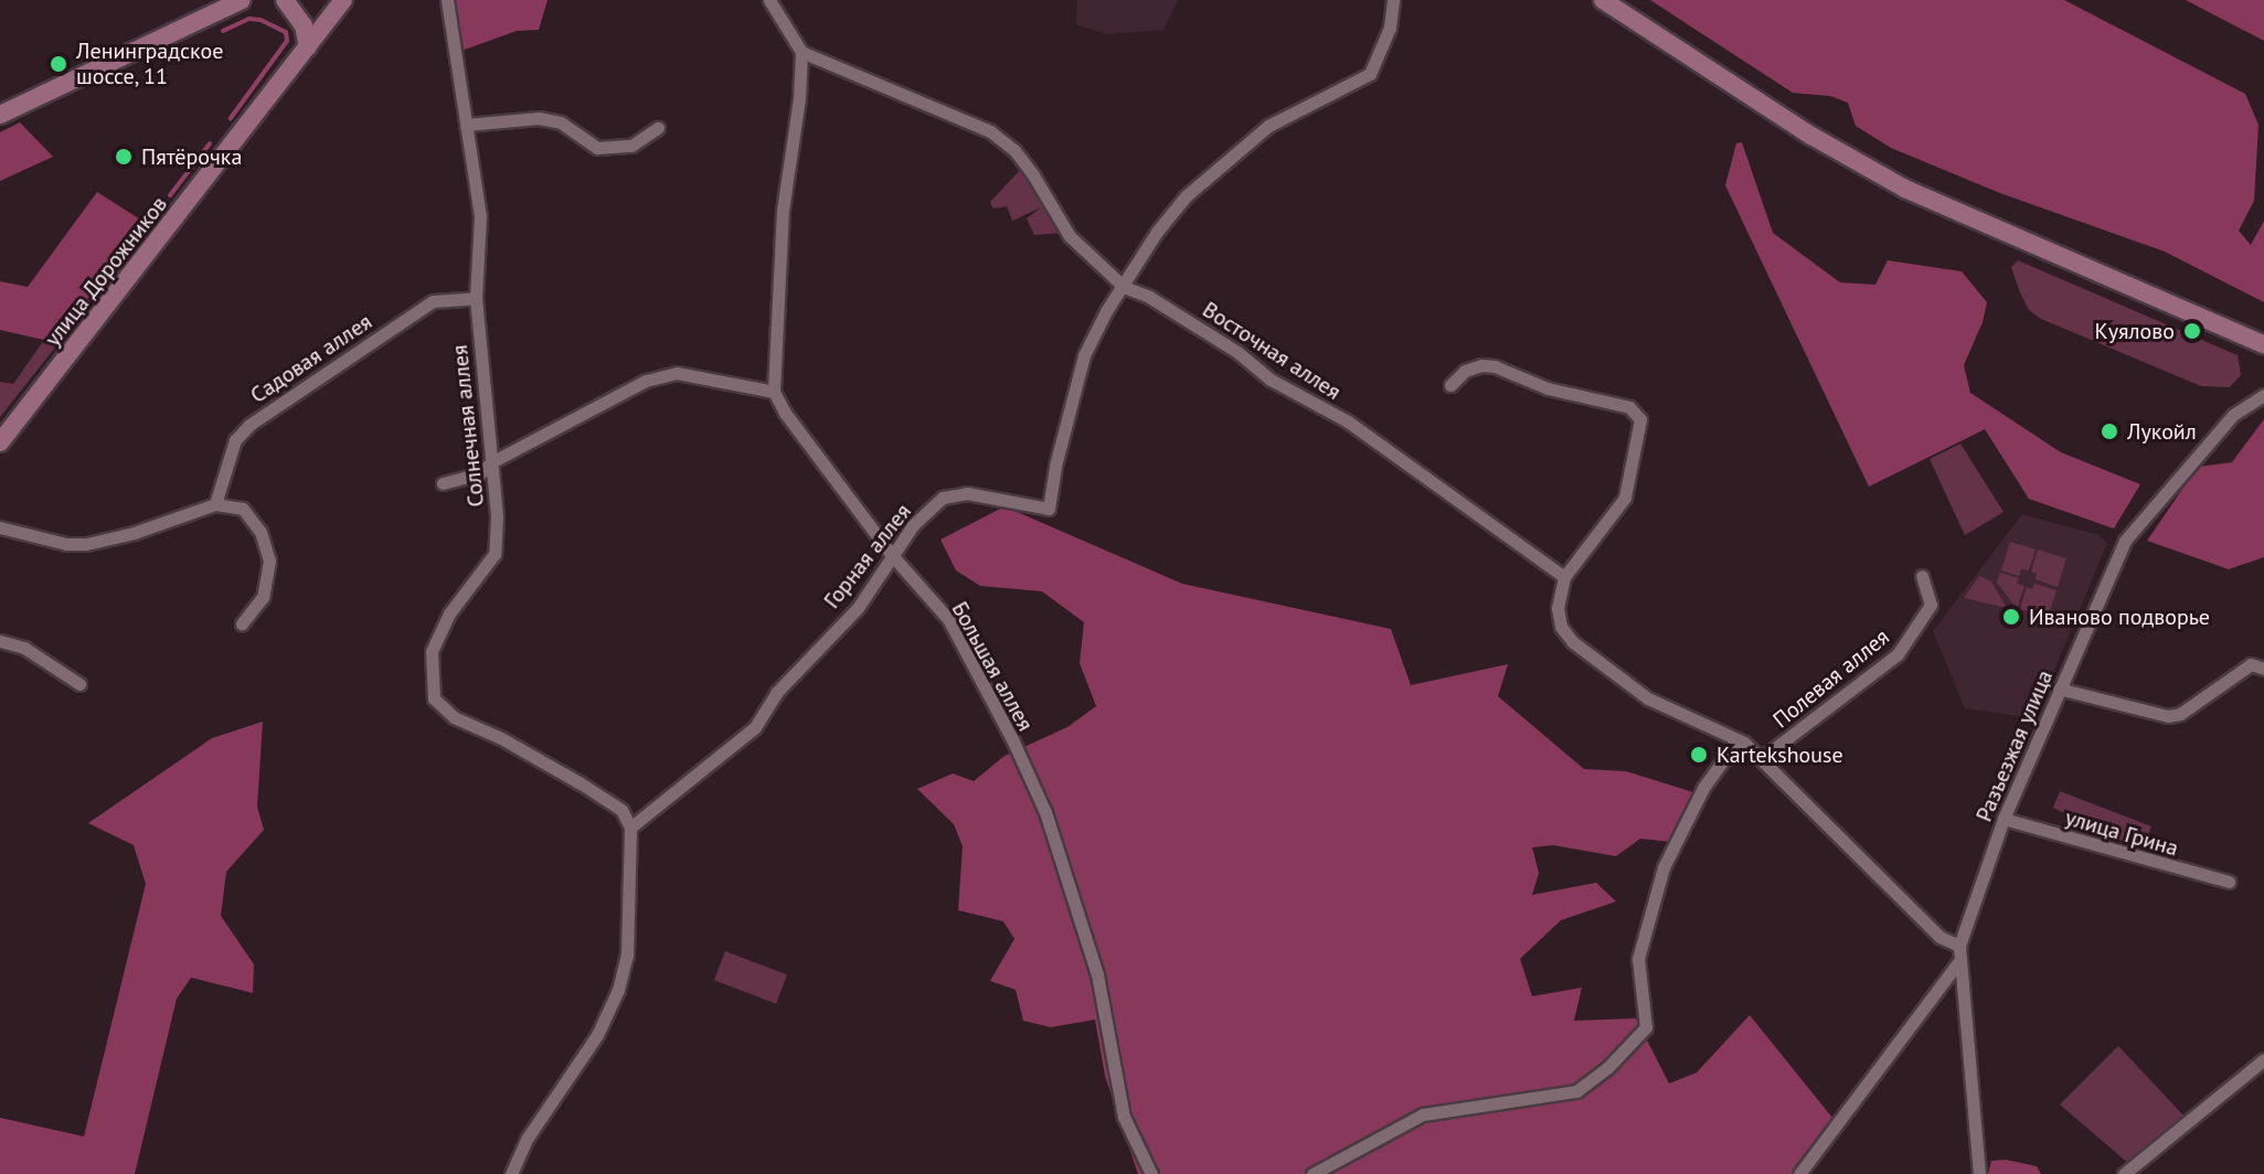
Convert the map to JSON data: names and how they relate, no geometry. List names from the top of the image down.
{
  "streets": {
    "main road": ["улица Дорожников"],
    "street": [
      "Восточная аллея",
      "Садовая аллея",
      "Солнечная аллея",
      "Горная аллея",
      "Большая аллея",
      "Полевая аллея",
      "Разъезжая улица",
      "улица Грина"
    ]
  },
  "crossings": [
    ["Восточная аллея", "Горная аллея"],
    ["Садовая аллея", "Солнечная аллея"],
    ["Солнечная аллея", "Горная аллея"],
    ["Горная аллея", "Большая аллея"],
    ["Разъезжая улица", "улица Грина"]
  ],
  "places": [
    "Ленинградское шоссе, 11",
    "Пятёрочка",
    "Куялово",
    "Лукойл",
    "Иваново подворье",
    "Kartekshouse"
  ]
}
